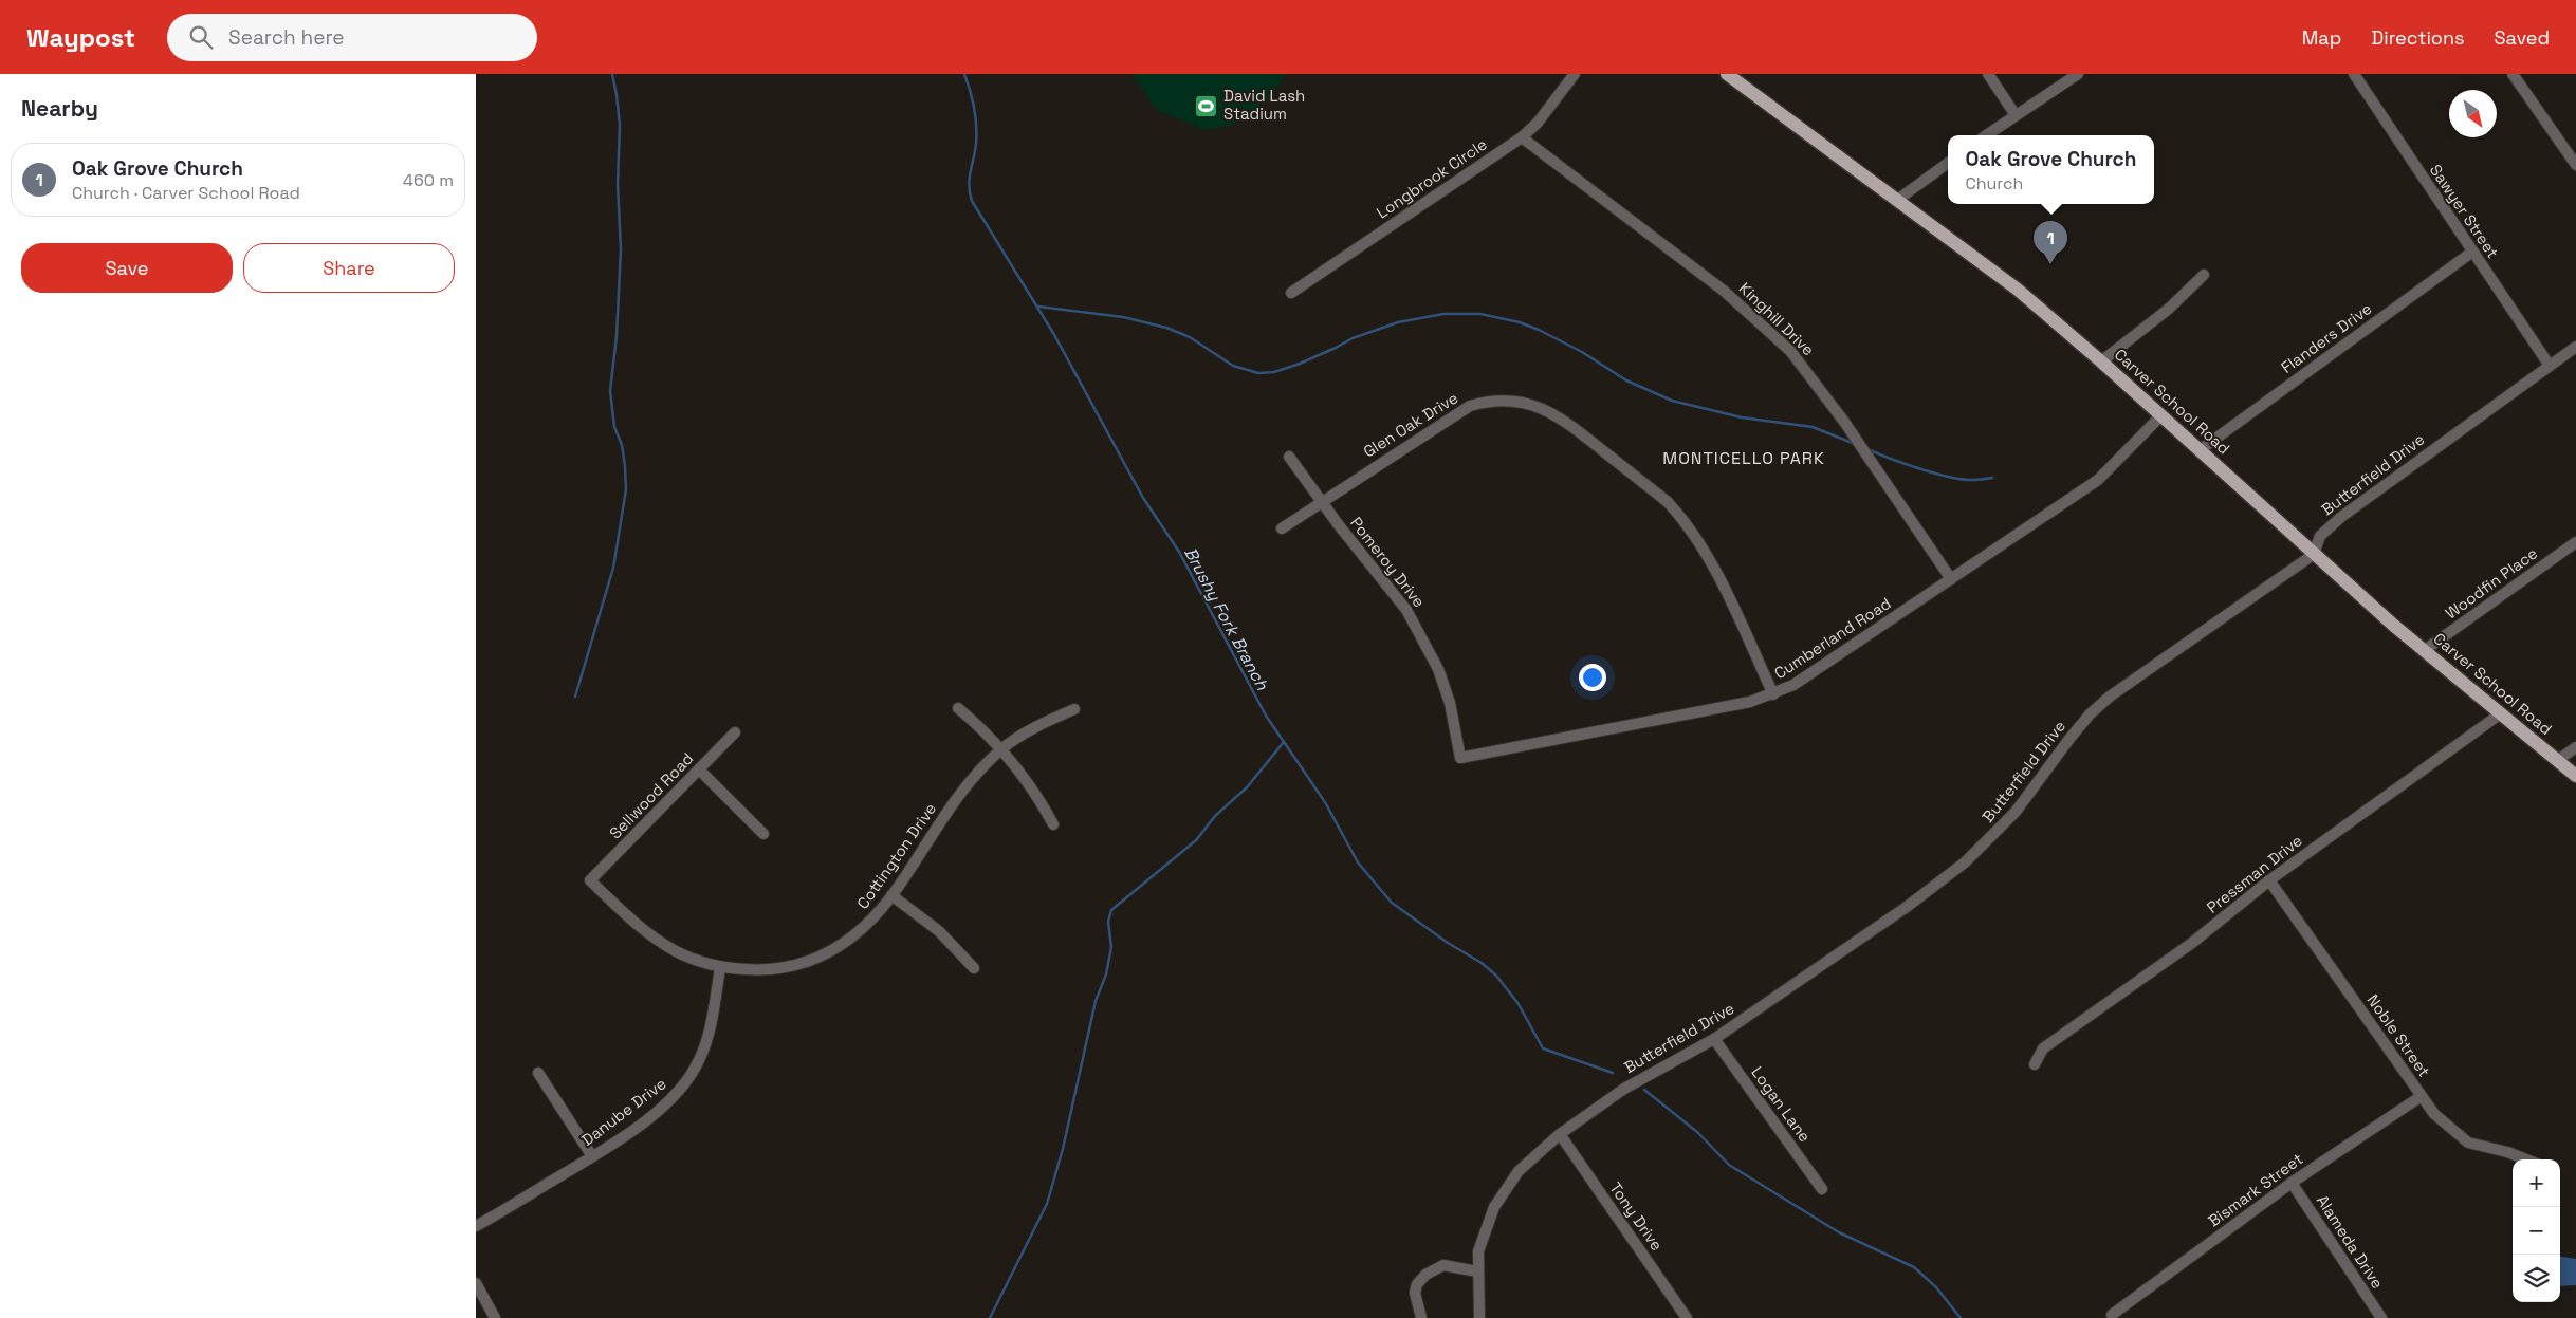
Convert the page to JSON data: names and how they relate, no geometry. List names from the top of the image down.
{
  "streets": {
    "main road": ["Carver School Road"],
    "street": [
      "Longbrook Circle",
      "Sawyer Street",
      "Kinghill Drive",
      "Flanders Drive",
      "Glen Oak Drive",
      "Butterfield Drive",
      "Pomeroy Drive",
      "Woodfin Place",
      "Cumberland Road",
      "Sellwood Road",
      "Cottington Drive",
      "Pressman Drive",
      "Noble Street",
      "Logan Lane",
      "Danube Drive",
      "Bismark Street",
      "Tony Drive",
      "Alameda Drive"
    ]
  },
  "crossings": [
    ["Longbrook Circle", "Kinghill Drive"],
    ["Sawyer Street", "Flanders Drive"],
    ["Sawyer Street", "Butterfield Drive"],
    ["Kinghill Drive", "Cumberland Road"],
    ["Flanders Drive", "Carver School Road"],
    ["Carver School Road", "Butterfield Drive"],
    ["Carver School Road", "Woodfin Place"],
    ["Carver School Road", "Cumberland Road"],
    ["Carver School Road", "Pressman Drive"],
    ["Glen Oak Drive", "Pomeroy Drive"],
    ["Glen Oak Drive", "Cumberland Road"],
    ["Butterfield Drive", "Logan Lane"],
    ["Butterfield Drive", "Tony Drive"],
    ["Pomeroy Drive", "Cumberland Road"],
    ["Sellwood Road", "Cottington Drive"],
    ["Cottington Drive", "Danube Drive"],
    ["Pressman Drive", "Noble Street"],
    ["Noble Street", "Bismark Street"],
    ["Bismark Street", "Alameda Drive"]
  ],
  "districts": ["MONTICELLO PARK"],
  "water": ["Brushy Fork Branch"],
  "places": {
    "sports": ["David Lash Stadium"]
  },
  "north": "bottom right",
  "page": {
    "header": "Waypost",
    "search": "Search here",
    "nav": ["Map", "Directions", "Saved"],
    "heading": "Nearby",
    "popup": ["Oak Grove Church", "Church"],
    "list": [
      {
        "mark": "1",
        "name": "Oak Grove Church",
        "note": "Church · Carver School Road",
        "value": "460 m"
      }
    ],
    "pins": "1",
    "buttons": ["Save", "Share"],
    "map_buttons": ["+", "−"]
  }
}
